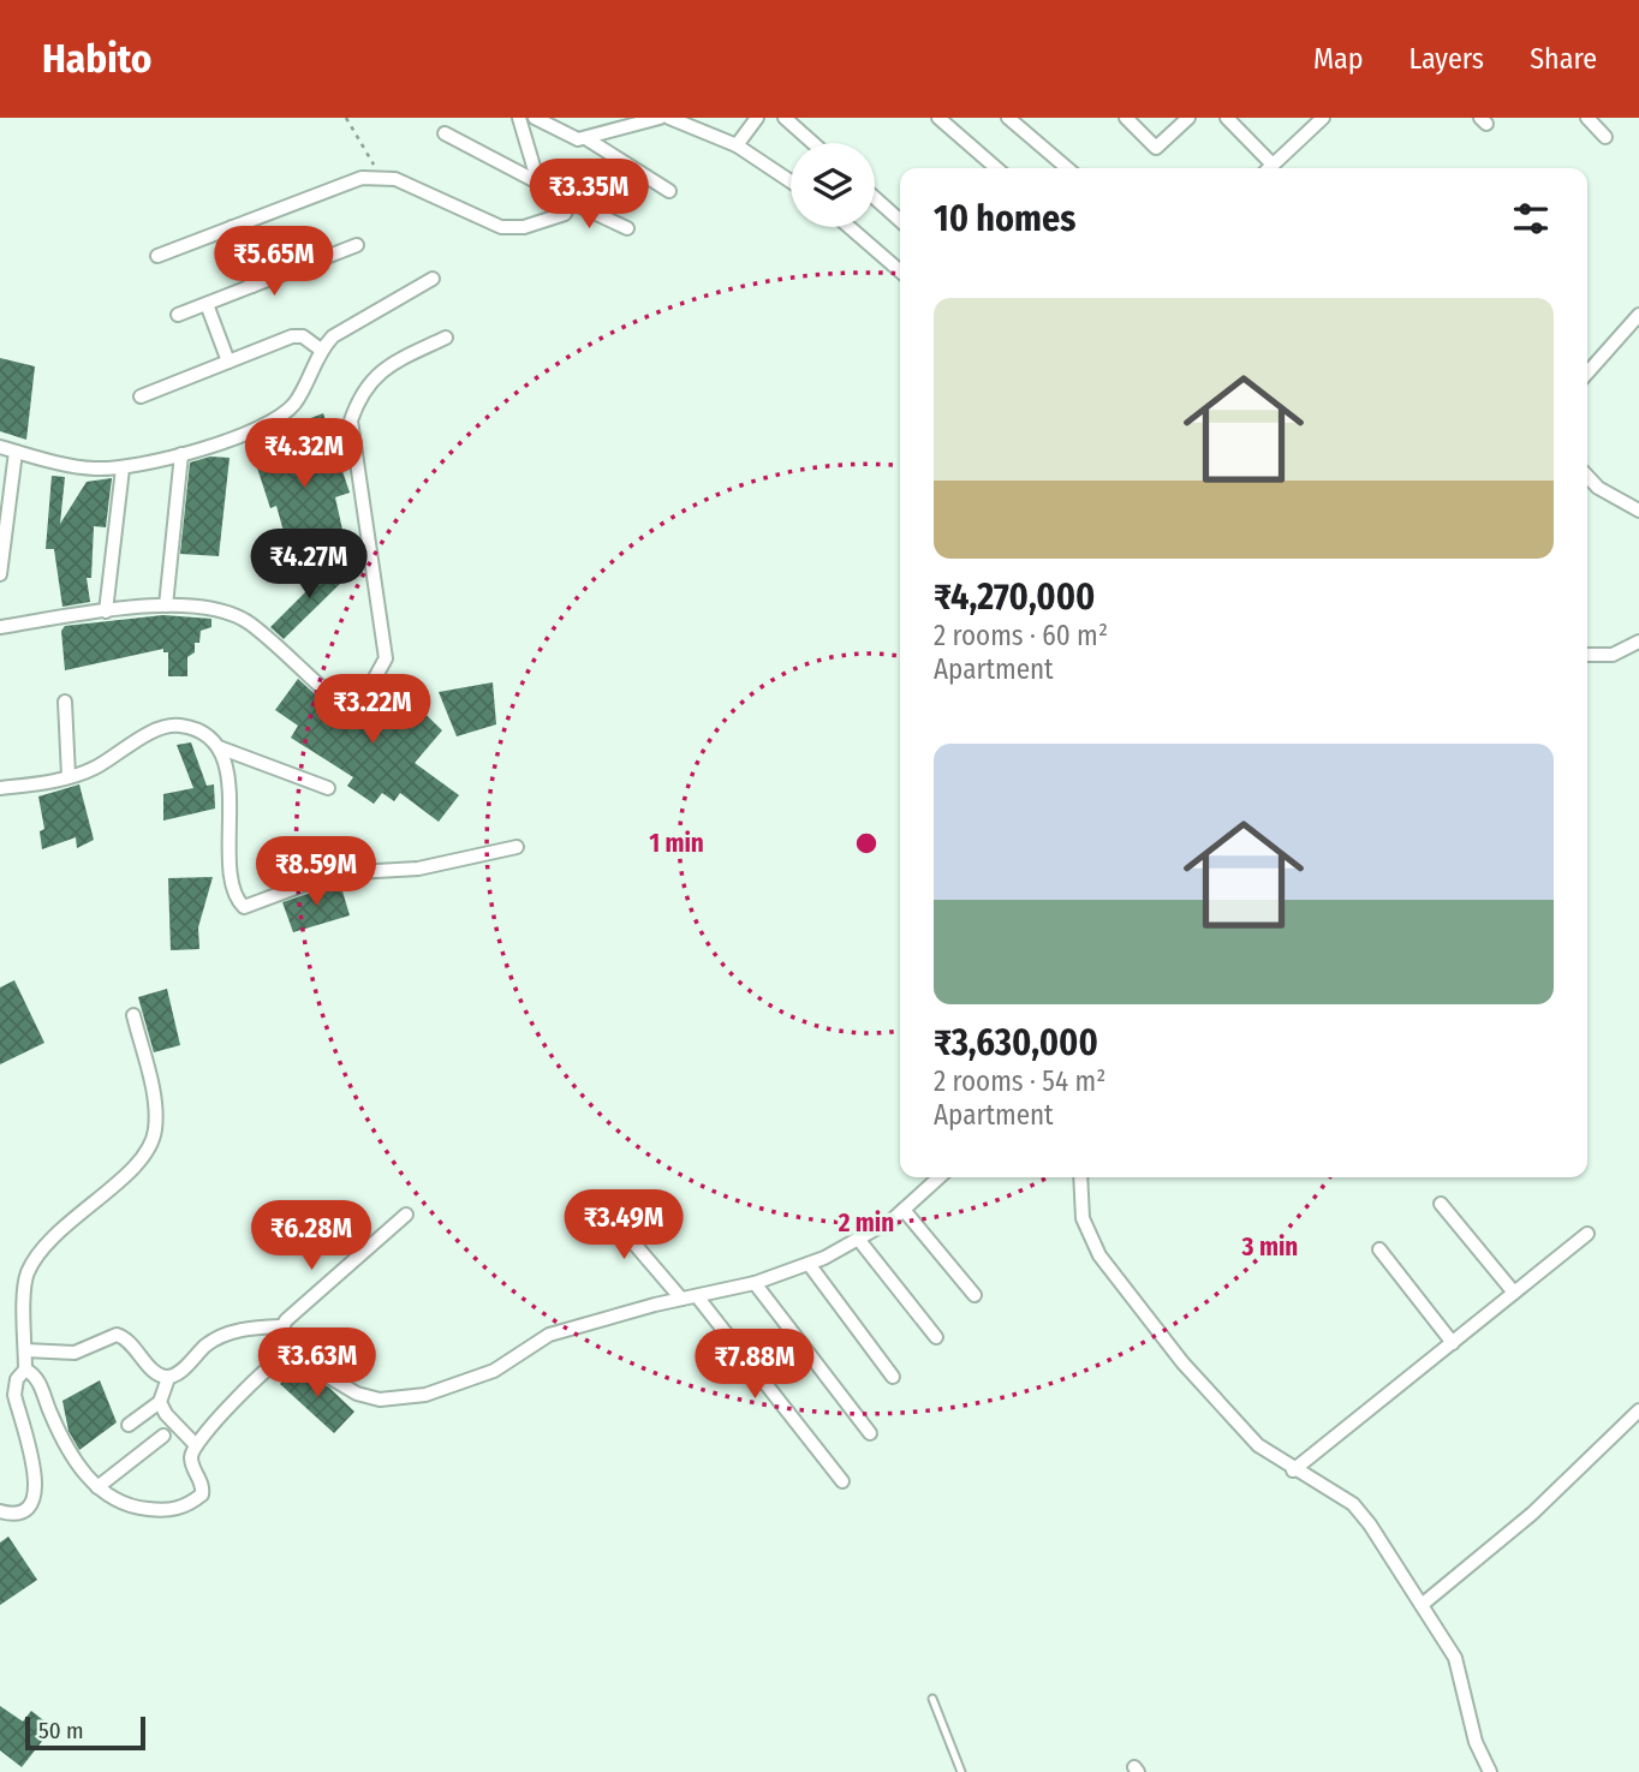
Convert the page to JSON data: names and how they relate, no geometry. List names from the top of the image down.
{
  "scale_bar": "50 m",
  "page": {
    "header": "Habito",
    "nav": ["Map", "Layers", "Share"],
    "price": [
      "₹3.35M",
      "₹5.65M",
      "₹4.32M",
      "₹4.27M",
      "₹3.22M",
      "₹8.59M",
      "₹3.49M",
      "₹6.28M",
      "₹3.63M",
      "₹7.88M"
    ],
    "heading": "10 homes",
    "list": [
      {
        "name": "₹4,270,000",
        "note": "2 rooms · 60 m² · Apartment"
      },
      {
        "name": "₹3,630,000",
        "note": "2 rooms · 54 m² · Apartment"
      }
    ],
    "scale": "50 m"
  },
  "rings": ["1 min", "2 min", "3 min"]
}
